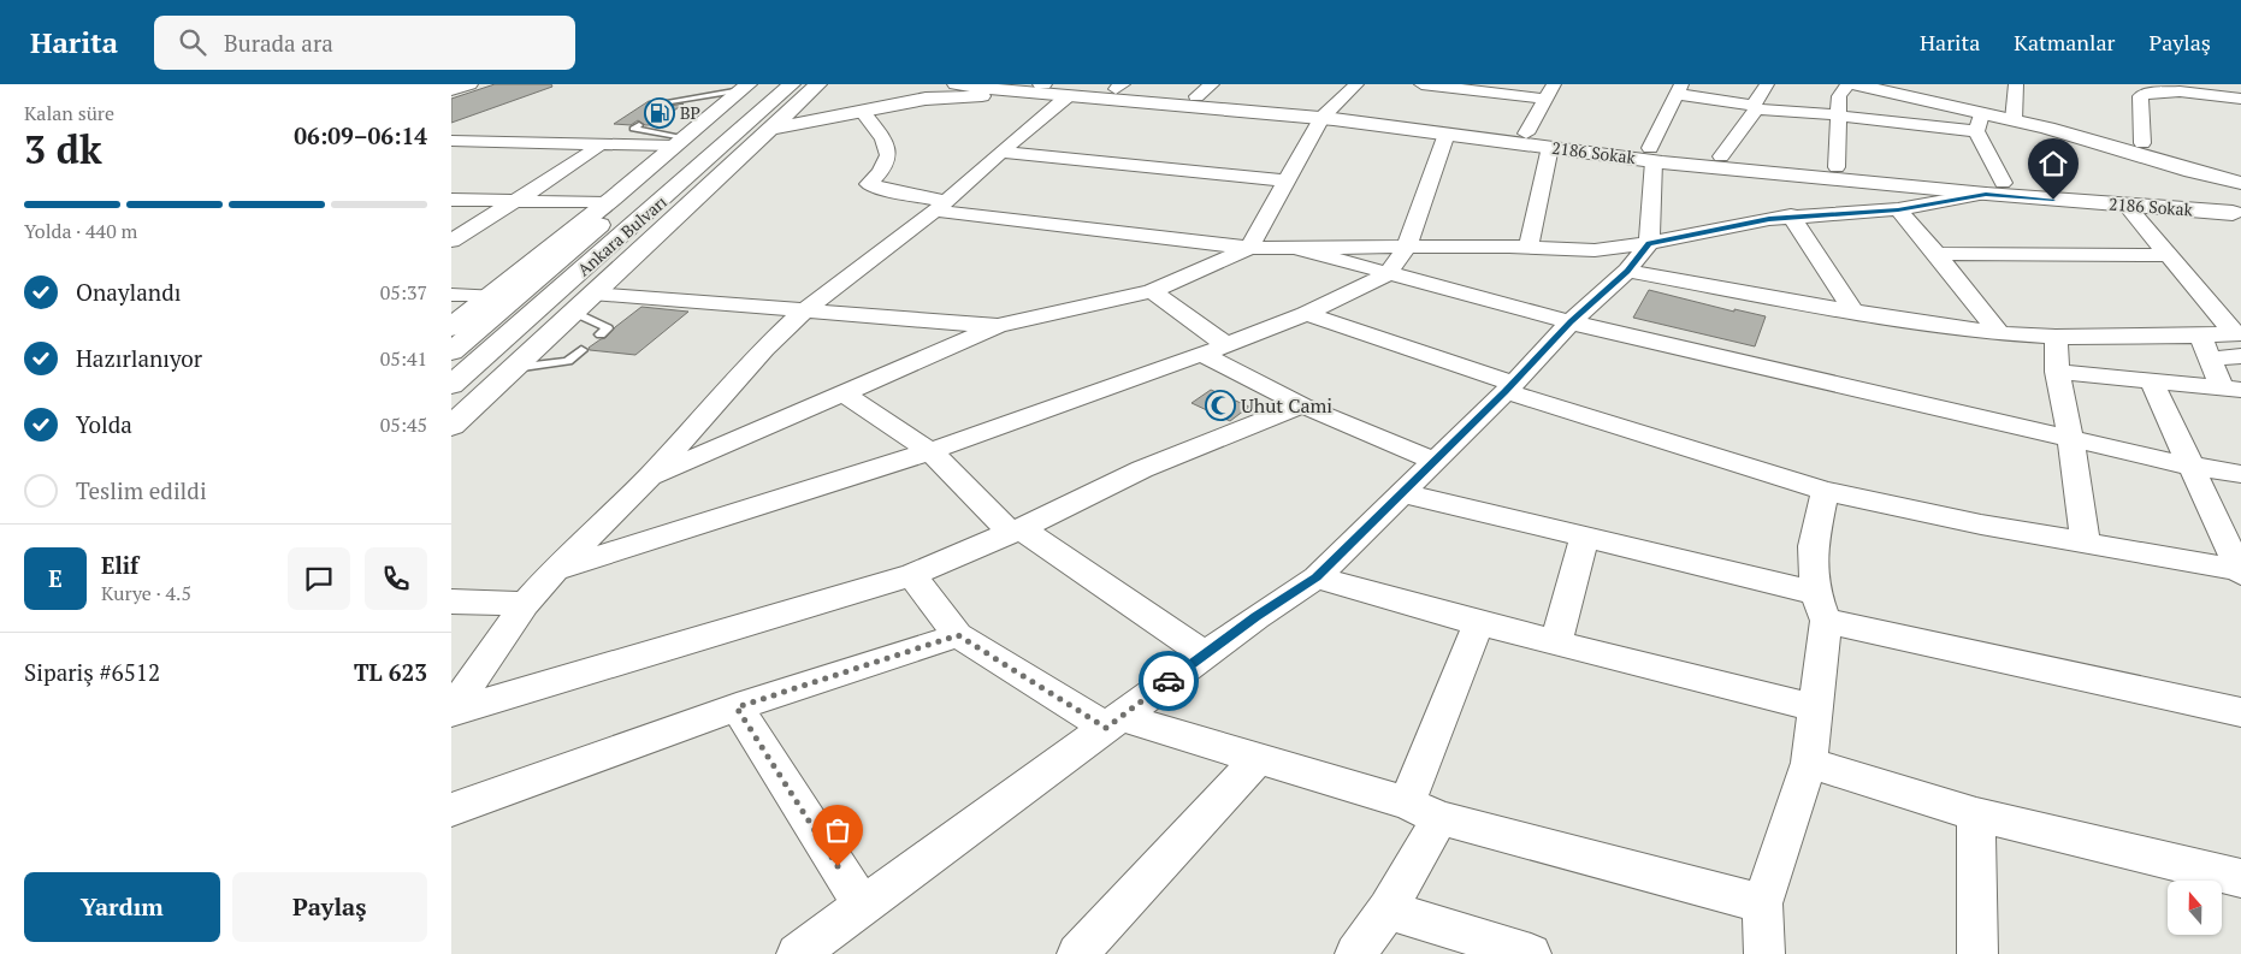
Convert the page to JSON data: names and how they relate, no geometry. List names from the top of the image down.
{
  "streets": {
    "main road": ["2186 Sokak", "Ankara Bulvarı"]
  },
  "places": {
    "fuel station": ["BP"],
    "mosque": ["Uhut Cami"]
  },
  "north": "top",
  "page": {
    "header": "Harita",
    "search": "Burada ara",
    "nav": ["Harita", "Katmanlar", "Paylaş"],
    "heading": ["3 dk", "Kalan süre", "06:09–06:14"],
    "panel": [
      "Elif",
      "Kurye · 4.5",
      "Sipariş #6512",
      "TL 623"
    ],
    "bar": "Yolda · 440 m",
    "list": [
      ["Onaylandı", "05:37"],
      ["Hazırlanıyor", "05:41"],
      ["Yolda", "05:45"],
      "Teslim edildi"
    ],
    "round": "E",
    "buttons": ["Yardım", "Paylaş"]
  }
}
